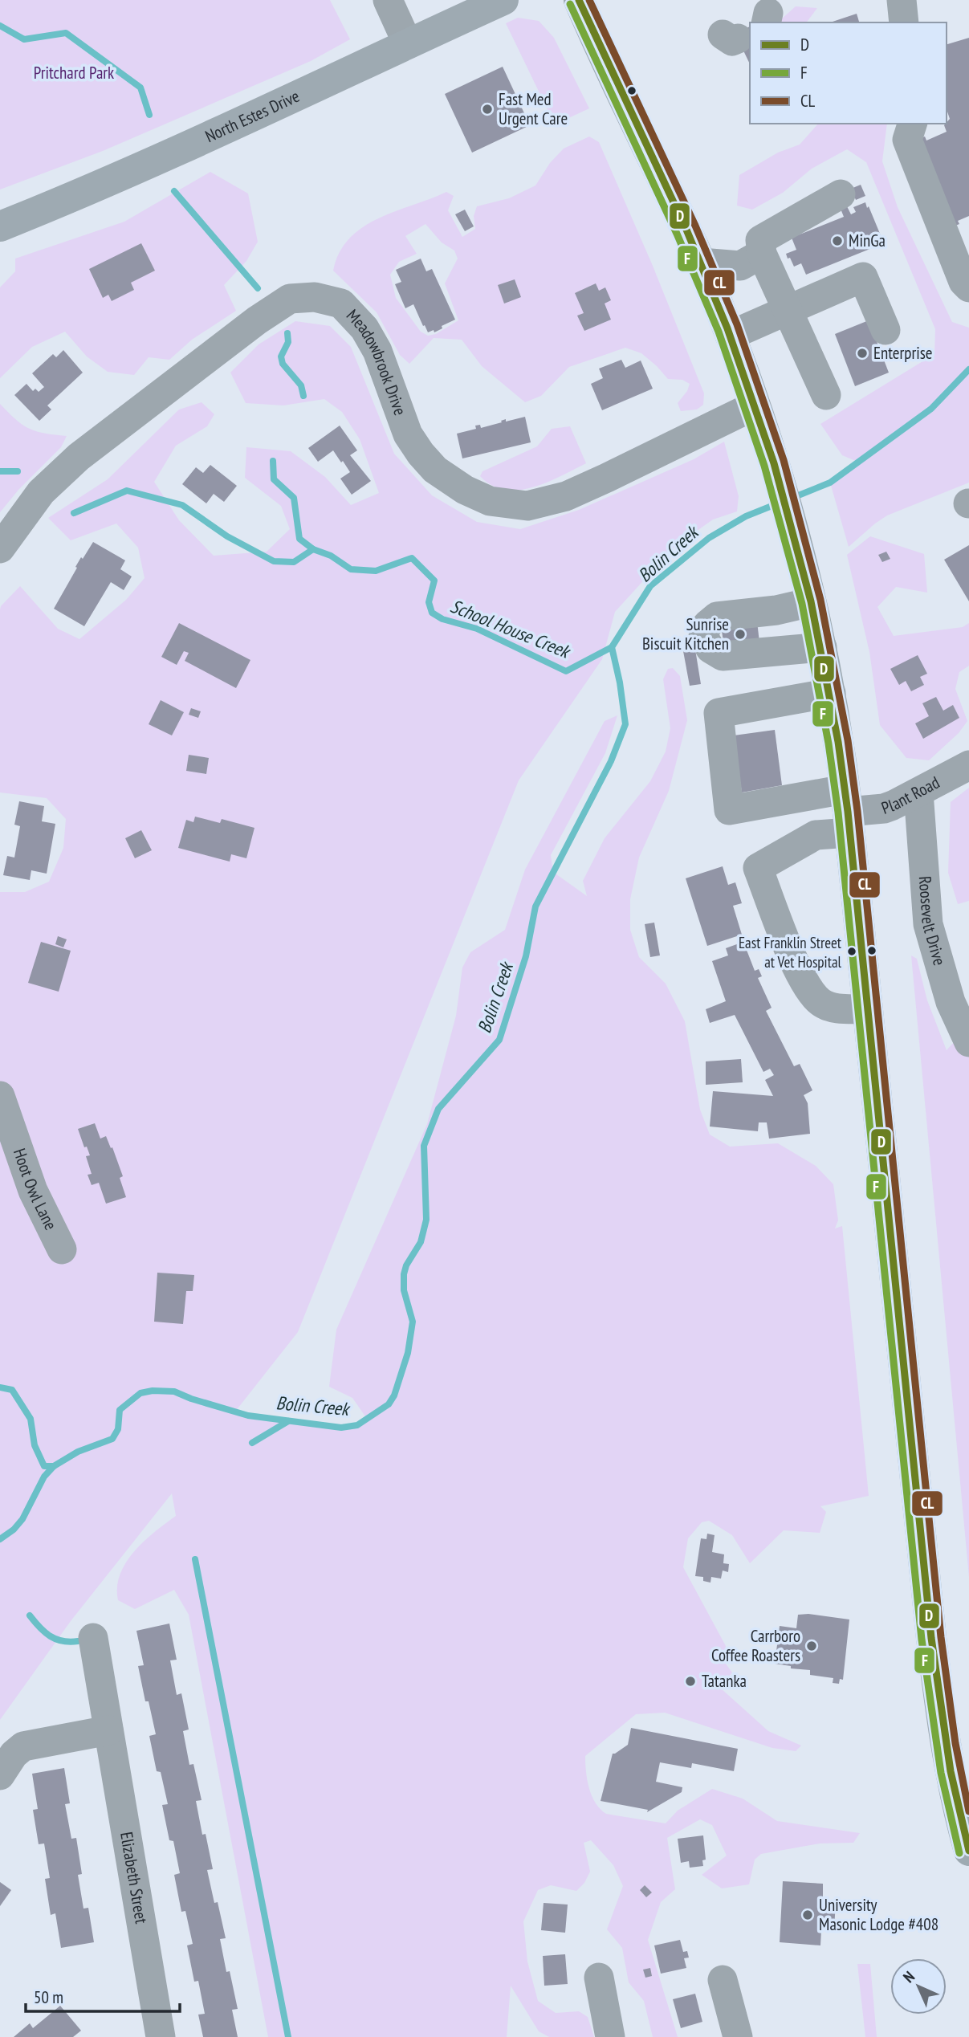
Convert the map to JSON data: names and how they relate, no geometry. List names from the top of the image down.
{
  "streets": {
    "main road": ["North Estes Drive"],
    "street": [
      "Meadowbrook Drive",
      "Plant Road",
      "Roosevelt Drive",
      "Hoot Owl Lane",
      "Elizabeth Street"
    ]
  },
  "crossings": [
    ["Plant Road", "Roosevelt Drive"]
  ],
  "water": ["Bolin Creek", "School House Creek"],
  "parks": ["Pritchard Park"],
  "places": [
    "Fast Med Urgent Care",
    "MinGa",
    "Enterprise",
    "Sunrise Biscuit Kitchen",
    "East Franklin Street at Vet Hospital",
    "Carrboro Coffee Roasters",
    "Tatanka",
    "University Masonic Lodge #408"
  ],
  "lines": ["transit line D", "transit line CL", "transit line F"],
  "legend": ["D", "F", "CL"],
  "scale_bar": "50 m",
  "north": "top left"
}
